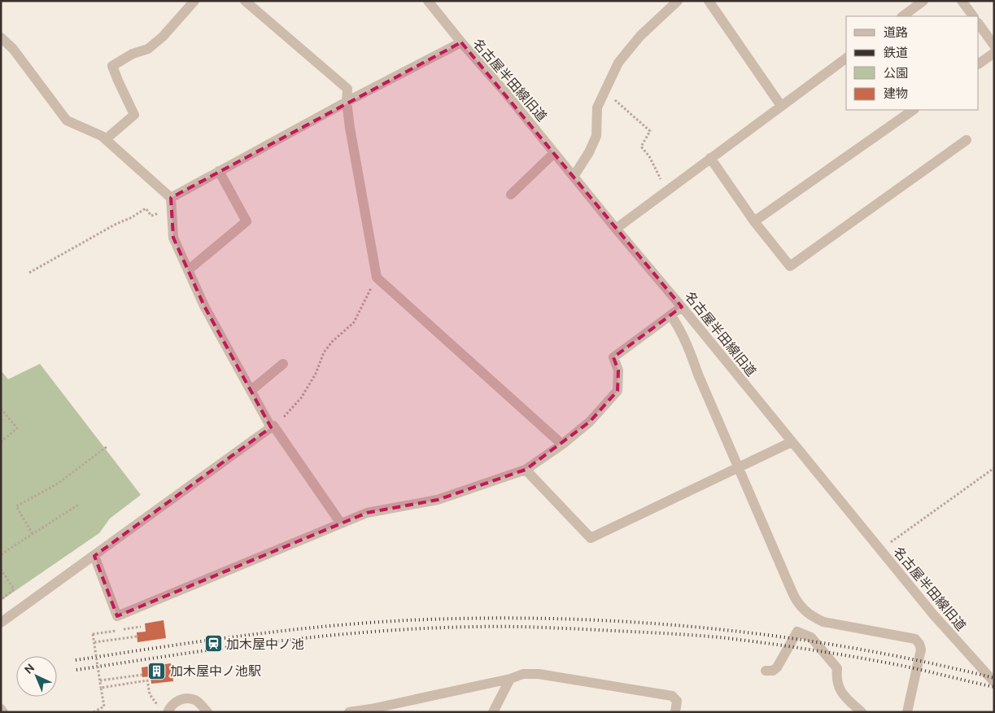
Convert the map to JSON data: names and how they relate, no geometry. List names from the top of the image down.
{
  "streets": {
    "street": ["名古屋半田線旧道"]
  },
  "places": {
    "station": ["加木屋中ノ池"],
    "building": ["加木屋中ノ池駅"]
  },
  "legend": [
    "道路",
    "鉄道",
    "公園",
    "建物"
  ],
  "north": "top left"
}
